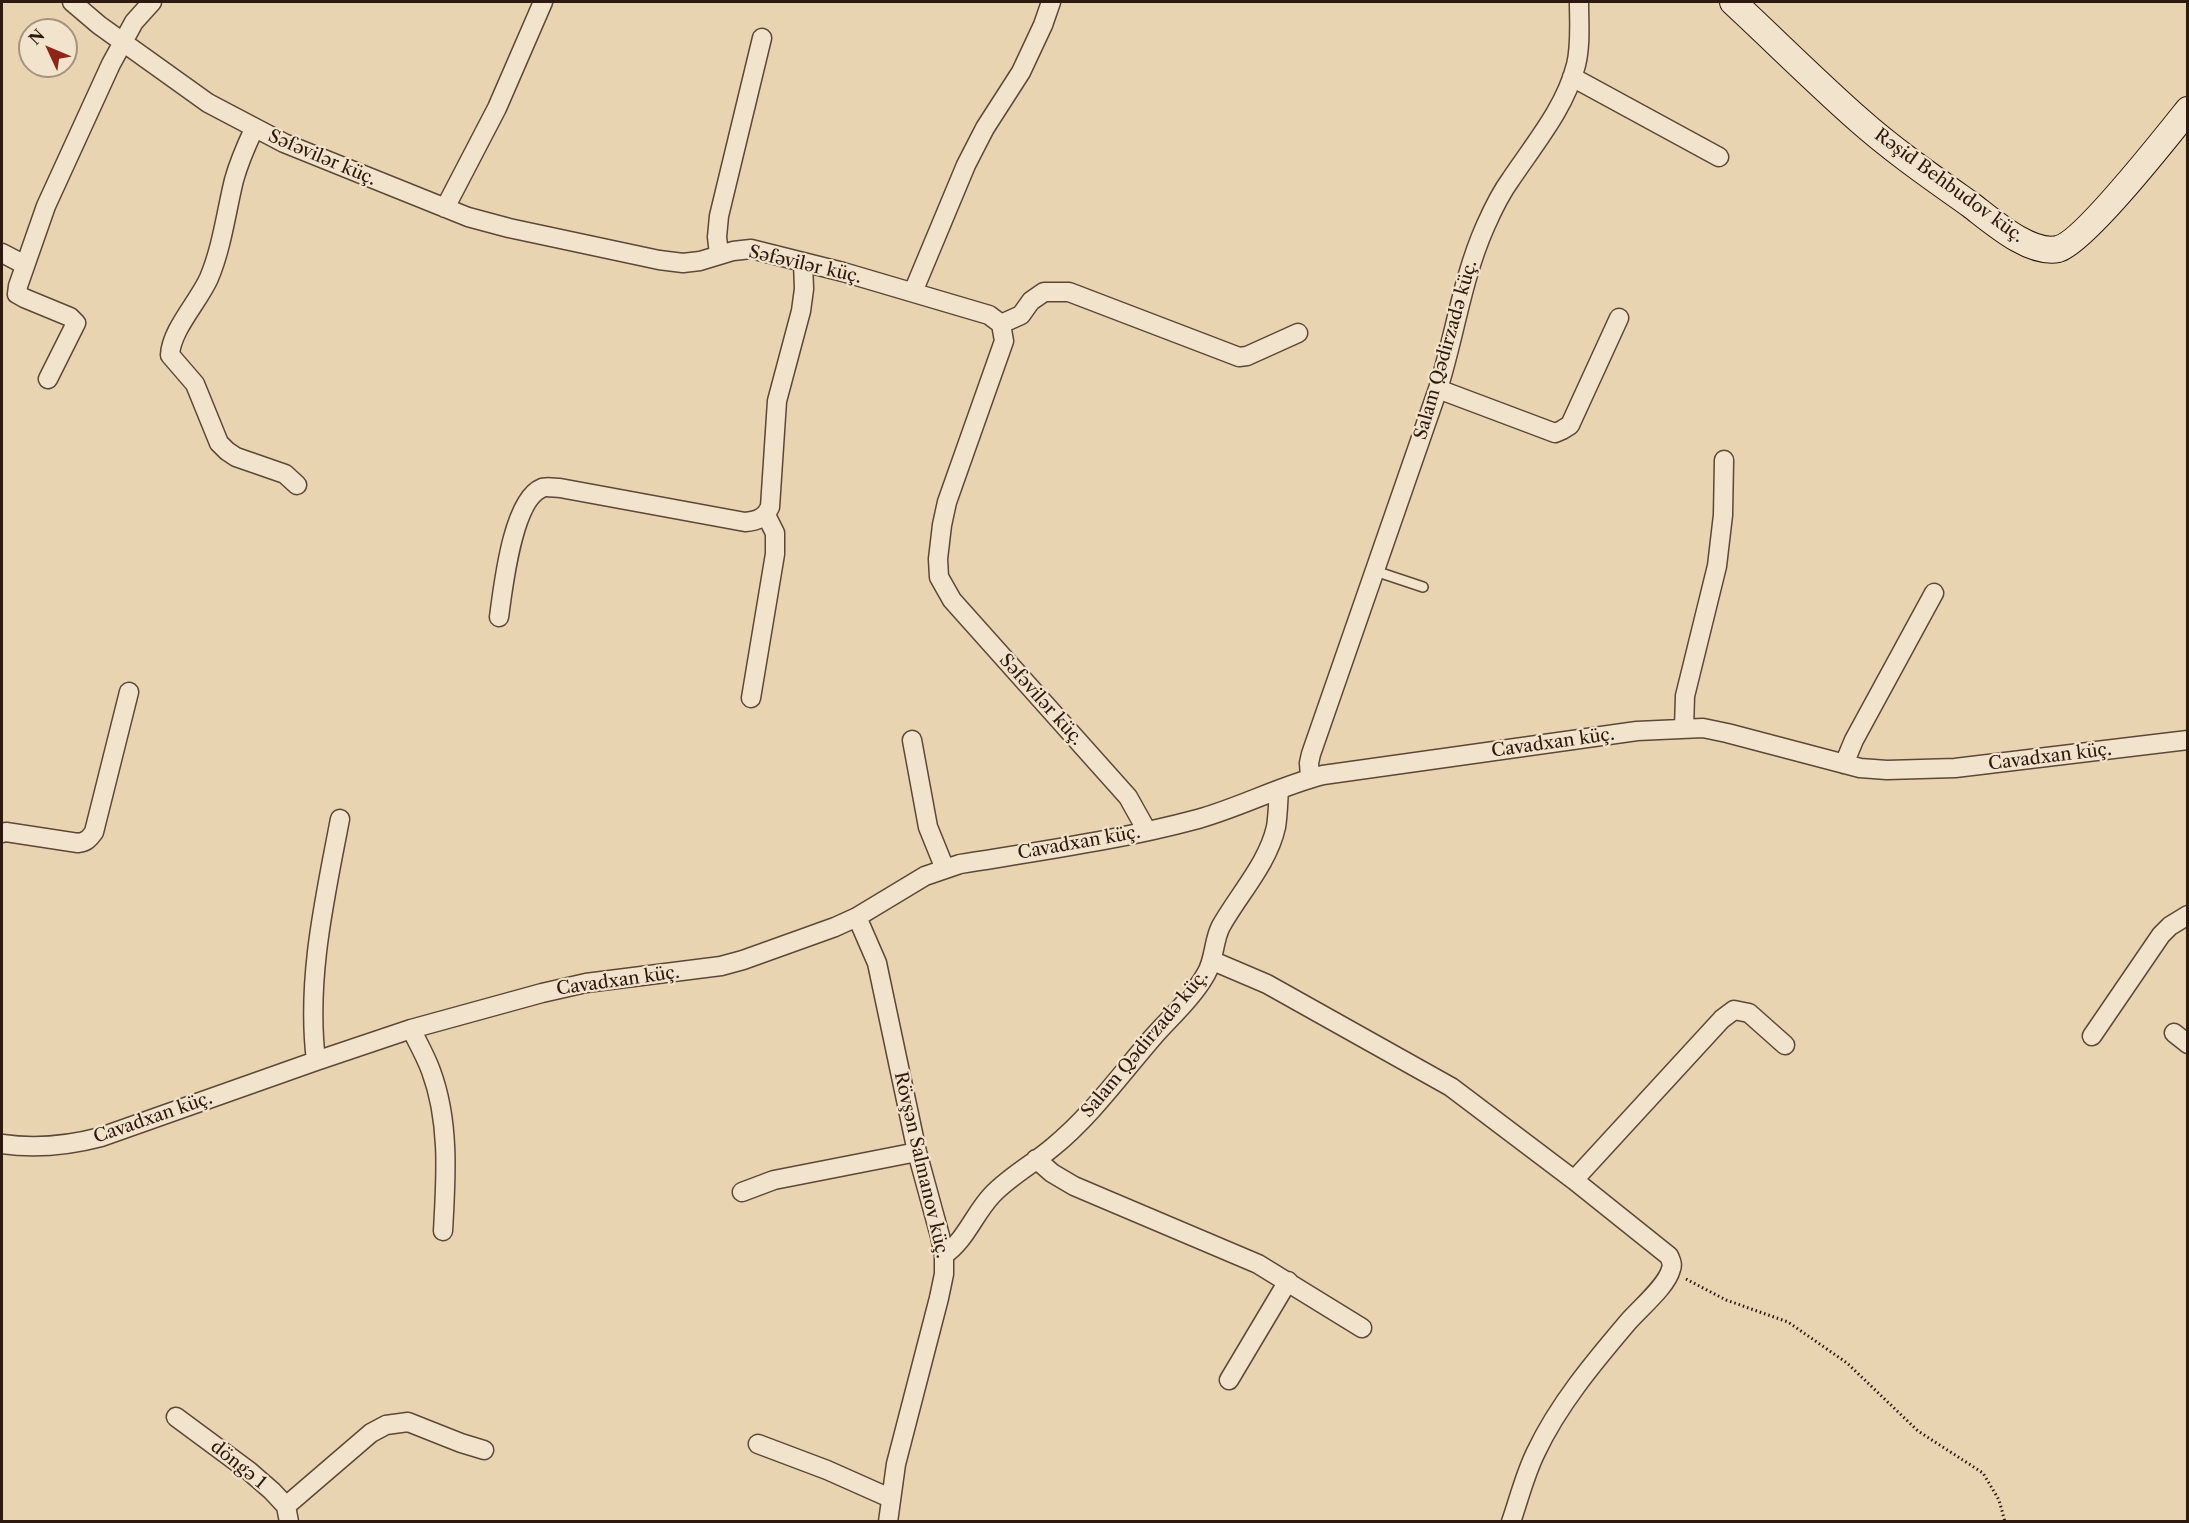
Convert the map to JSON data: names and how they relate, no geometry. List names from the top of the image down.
{
  "streets": {
    "street": [
      "Səfəvilər küç.",
      "Rəşid Behbudov küç.",
      "Salam Qədirzadə küç.",
      "Cavadxan küç.",
      "Rövşən Salmanov küç.",
      "döngə 1"
    ]
  },
  "crossings": [
    ["Səfəvilər küç.", "Cavadxan küç."],
    ["Salam Qədirzadə küç.", "Cavadxan küç."],
    ["Salam Qədirzadə küç.", "Rövşən Salmanov küç."],
    ["Cavadxan küç.", "Rövşən Salmanov küç."]
  ],
  "north": "top left"
}
